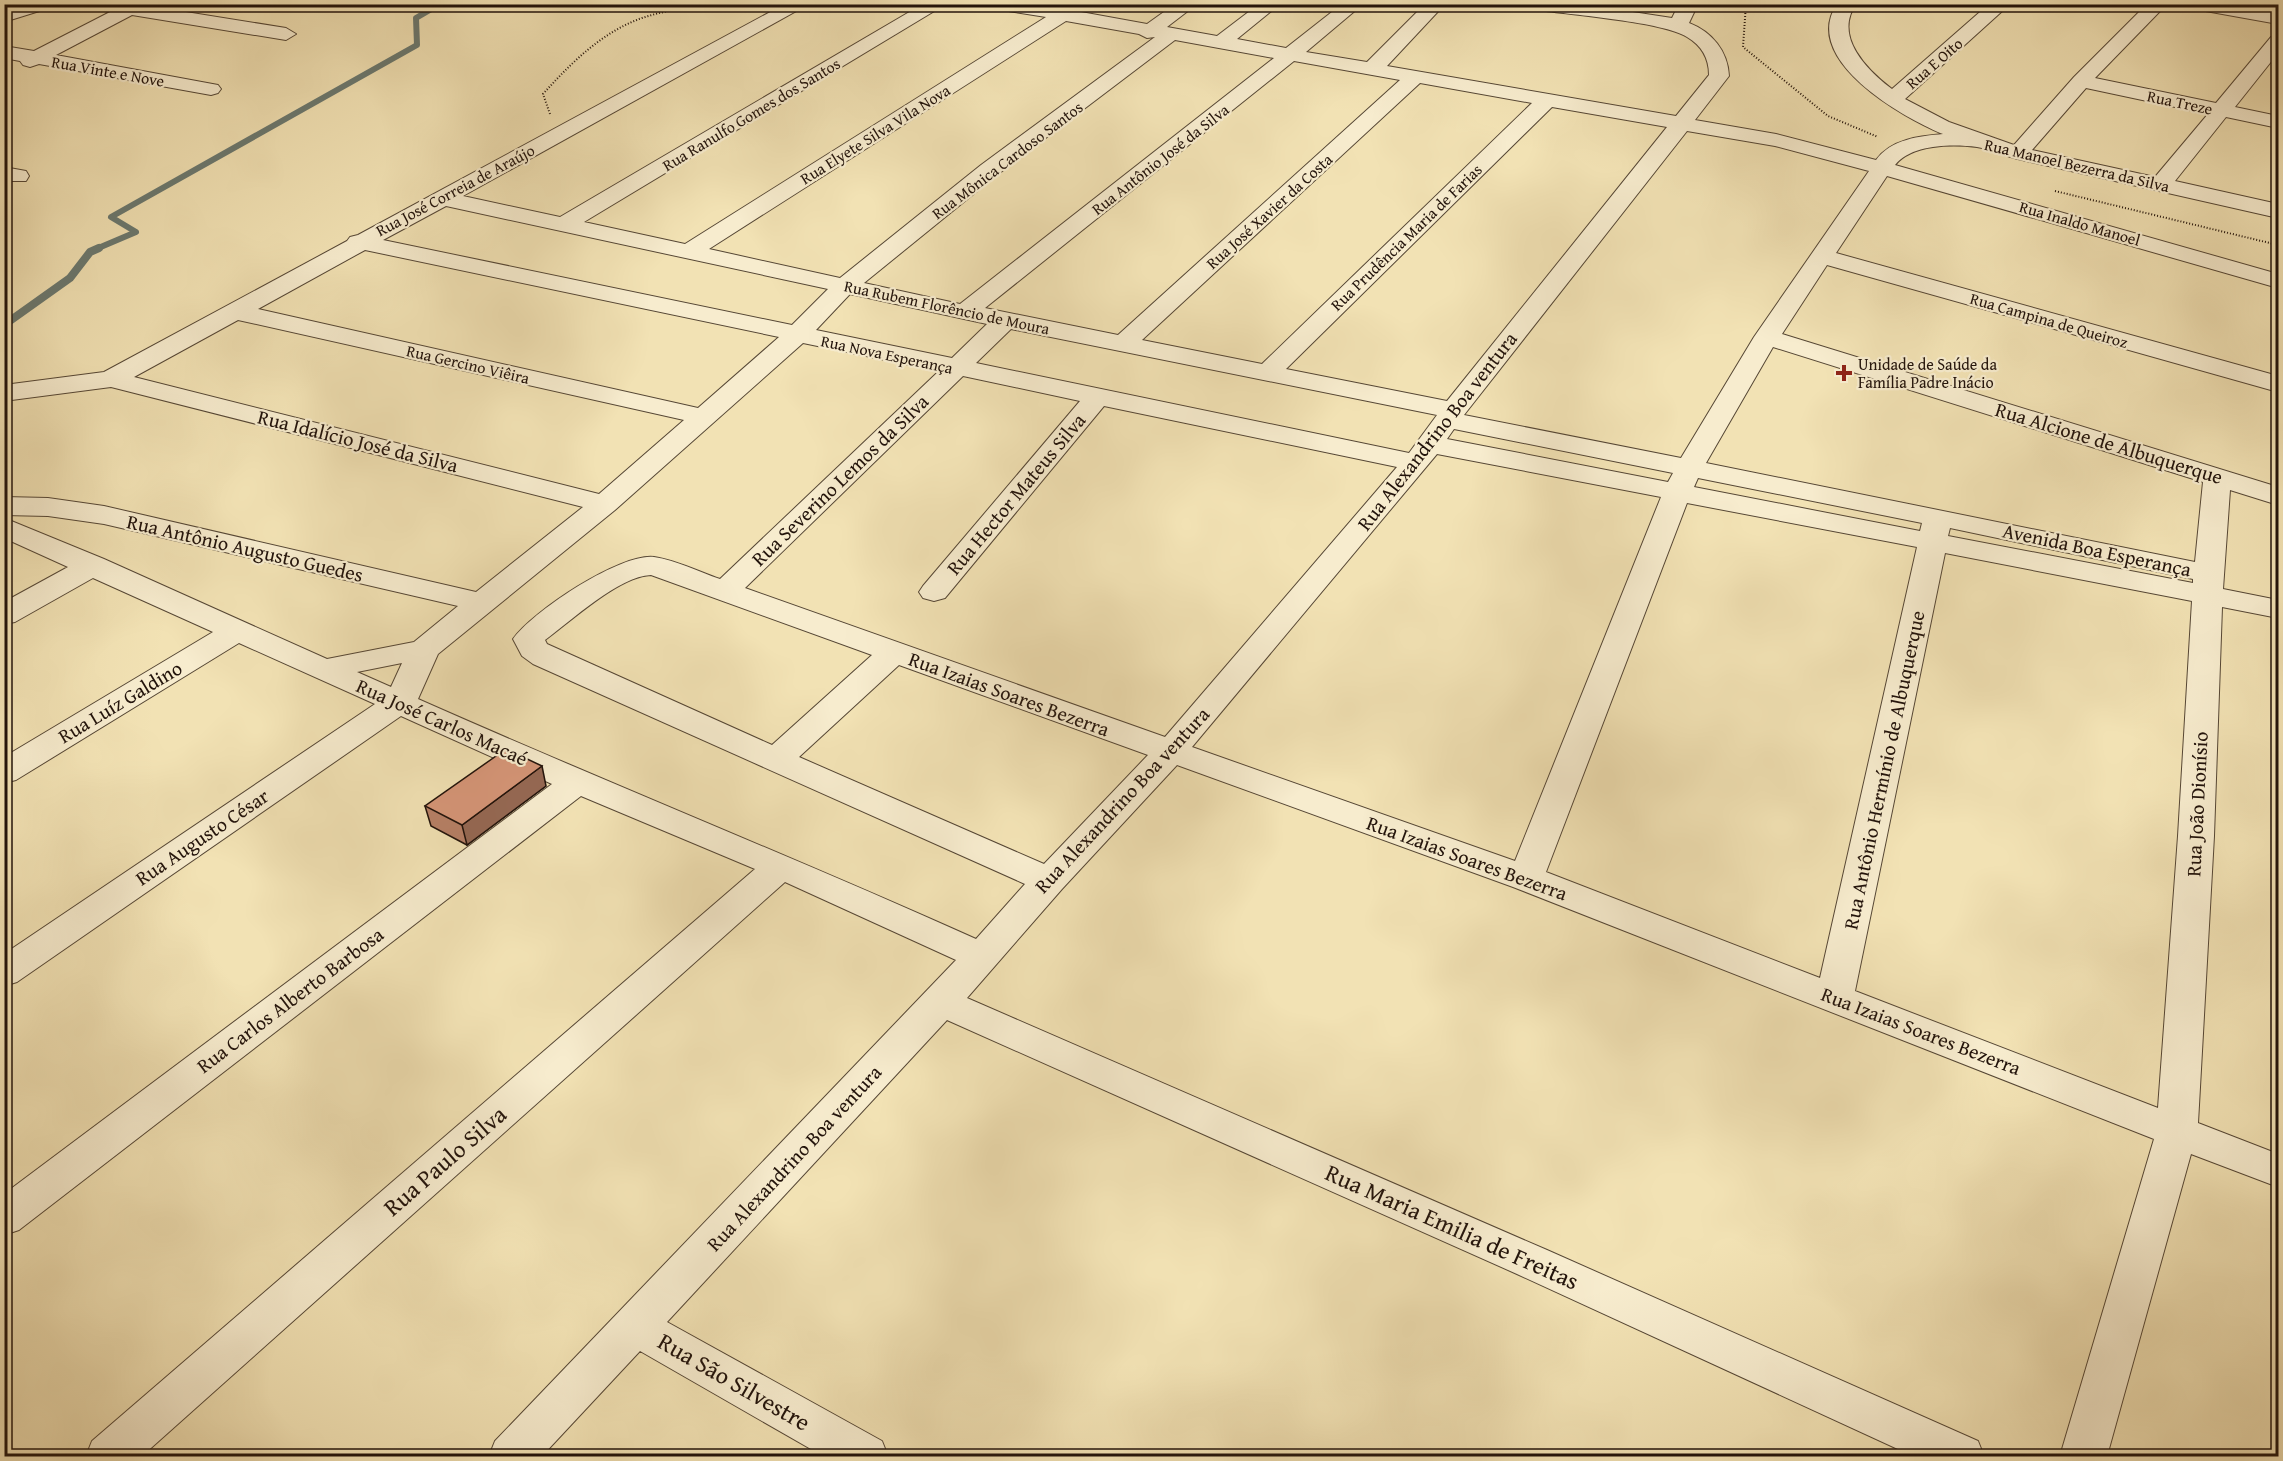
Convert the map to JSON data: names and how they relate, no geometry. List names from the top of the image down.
{
  "streets": {
    "street": [
      "Rua E Oito",
      "Rua Vinte e Nove",
      "Rua Treze",
      "Rua Ranulfo Gomes dos Santos",
      "Rua Elyete Silva Vila Nova",
      "Rua Antônio José da Silva",
      "Rua Mônica Cardoso Santos",
      "Rua Manoel Bezerra da Silva",
      "Rua José Correia de Araújo",
      "Rua José Xavier da Costa",
      "Rua Inaldo Manoel",
      "Rua Prudência Maria de Farias",
      "Rua Rubem Florêncio de Moura",
      "Rua Campina de Queiroz",
      "Rua Nova Esperança",
      "Rua Gercino Viêira",
      "Rua Alexandrino Boa ventura",
      "Rua Idalício José da Silva",
      "Rua Alcione de Albuquerque",
      "Rua Severino Lemos da Silva",
      "Rua Hector Mateus Silva",
      "Rua Antônio Augusto Guedes",
      "Avenida Boa Esperança",
      "Rua Izaias Soares Bezerra",
      "Rua Luíz Galdino",
      "Rua José Carlos Macaé",
      "Rua Antônio Hermínio de Albuquerque",
      "Rua João Dionísio",
      "Rua Augusto César",
      "Rua Carlos Alberto Barbosa",
      "Rua Paulo Silva",
      "Rua Maria Emilia de Freitas",
      "Rua São Silvestre"
    ]
  },
  "crossings": [
    ["Rua E Oito", "Rua Manoel Bezerra da Silva"],
    ["Rua Ranulfo Gomes dos Santos", "Rua Rubem Florêncio de Moura"],
    ["Rua Elyete Silva Vila Nova", "Rua Inaldo Manoel"],
    ["Rua Elyete Silva Vila Nova", "Rua Rubem Florêncio de Moura"],
    ["Rua Antônio José da Silva", "Rua Inaldo Manoel"],
    ["Rua Antônio José da Silva", "Rua Rubem Florêncio de Moura"],
    ["Rua Mônica Cardoso Santos", "Rua Inaldo Manoel"],
    ["Rua Mônica Cardoso Santos", "Rua Rubem Florêncio de Moura"],
    ["Rua Mônica Cardoso Santos", "Rua Nova Esperança"],
    ["Rua Mônica Cardoso Santos", "Rua Gercino Viêira"],
    ["Rua Mônica Cardoso Santos", "Rua Idalício José da Silva"],
    ["Rua Mônica Cardoso Santos", "Rua Antônio Augusto Guedes"],
    ["Rua José Correia de Araújo", "Rua Rubem Florêncio de Moura"],
    ["Rua José Correia de Araújo", "Rua Nova Esperança"],
    ["Rua José Correia de Araújo", "Rua Gercino Viêira"],
    ["Rua José Correia de Araújo", "Rua Idalício José da Silva"],
    ["Rua José Xavier da Costa", "Rua Inaldo Manoel"],
    ["Rua José Xavier da Costa", "Rua Rubem Florêncio de Moura"],
    ["Rua Inaldo Manoel", "Rua Prudência Maria de Farias"],
    ["Rua Inaldo Manoel", "Rua Alexandrino Boa ventura"],
    ["Rua Prudência Maria de Farias", "Rua Rubem Florêncio de Moura"],
    ["Rua Rubem Florêncio de Moura", "Rua Nova Esperança"],
    ["Rua Rubem Florêncio de Moura", "Rua Alexandrino Boa ventura"],
    ["Rua Rubem Florêncio de Moura", "Rua Severino Lemos da Silva"],
    ["Rua Nova Esperança", "Rua Alexandrino Boa ventura"],
    ["Rua Nova Esperança", "Rua Severino Lemos da Silva"],
    ["Rua Nova Esperança", "Rua Hector Mateus Silva"],
    ["Rua Alexandrino Boa ventura", "Rua Izaias Soares Bezerra"],
    ["Rua Alexandrino Boa ventura", "Rua José Carlos Macaé"],
    ["Rua Alexandrino Boa ventura", "Rua Maria Emilia de Freitas"],
    ["Rua Alexandrino Boa ventura", "Rua São Silvestre"],
    ["Rua Alcione de Albuquerque", "Rua João Dionísio"],
    ["Rua Severino Lemos da Silva", "Rua Izaias Soares Bezerra"],
    ["Avenida Boa Esperança", "Rua Antônio Hermínio de Albuquerque"],
    ["Avenida Boa Esperança", "Rua João Dionísio"],
    ["Rua Izaias Soares Bezerra", "Rua Antônio Hermínio de Albuquerque"],
    ["Rua Izaias Soares Bezerra", "Rua João Dionísio"],
    ["Rua Luíz Galdino", "Rua José Carlos Macaé"],
    ["Rua José Carlos Macaé", "Rua Augusto César"],
    ["Rua José Carlos Macaé", "Rua Carlos Alberto Barbosa"],
    ["Rua José Carlos Macaé", "Rua Paulo Silva"]
  ],
  "places": {
    "health": ["Unidade de Saúde da Família Padre Inácio"]
  }
}
